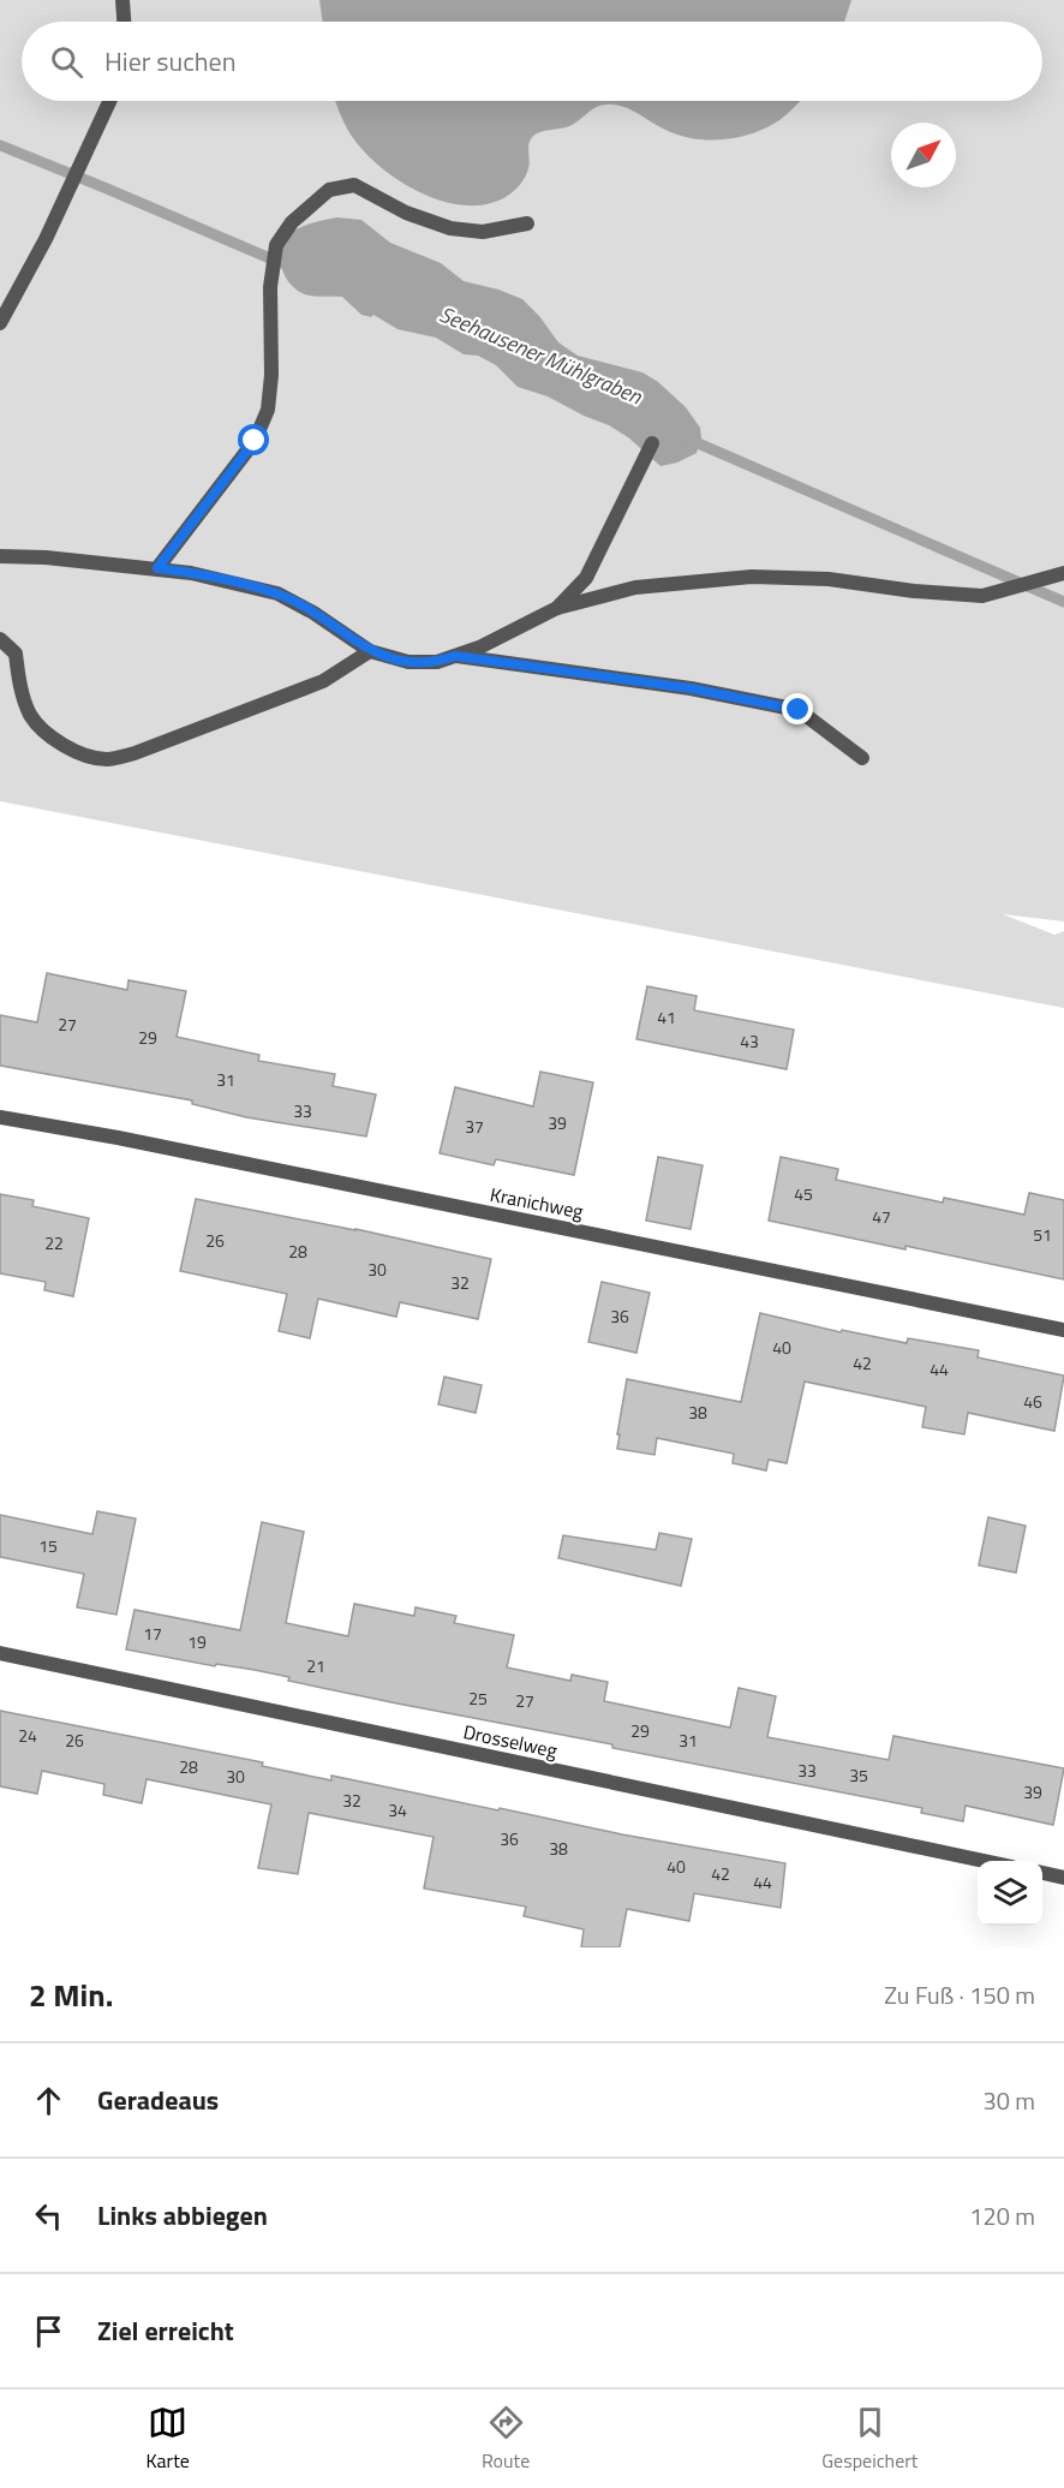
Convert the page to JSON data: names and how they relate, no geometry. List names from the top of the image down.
{
  "streets": {
    "street": ["Kranichweg", "Drosselweg"]
  },
  "water": ["Seehausener Mühlgraben"],
  "house_numbers": [
    "41",
    "27",
    "29",
    "43",
    "31",
    "33",
    "39",
    "37",
    "45",
    "47",
    "51",
    "26",
    "22",
    "28",
    "30",
    "32",
    "36",
    "40",
    "42",
    "44",
    "46",
    "38",
    "15",
    "17",
    "19",
    "21",
    "25",
    "27",
    "29",
    "24",
    "26",
    "31",
    "28",
    "33",
    "35",
    "30",
    "39",
    "32",
    "34",
    "36",
    "38",
    "40",
    "42",
    "44"
  ],
  "north": "top right",
  "page": {
    "search": "Hier suchen",
    "heading": ["2 Min.", "Zu Fuß · 150 m"],
    "list": [
      ["Geradeaus", "30 m"],
      ["Links abbiegen", "120 m"],
      "Ziel erreicht"
    ],
    "nav": ["Karte", "Route", "Gespeichert"]
  }
}
